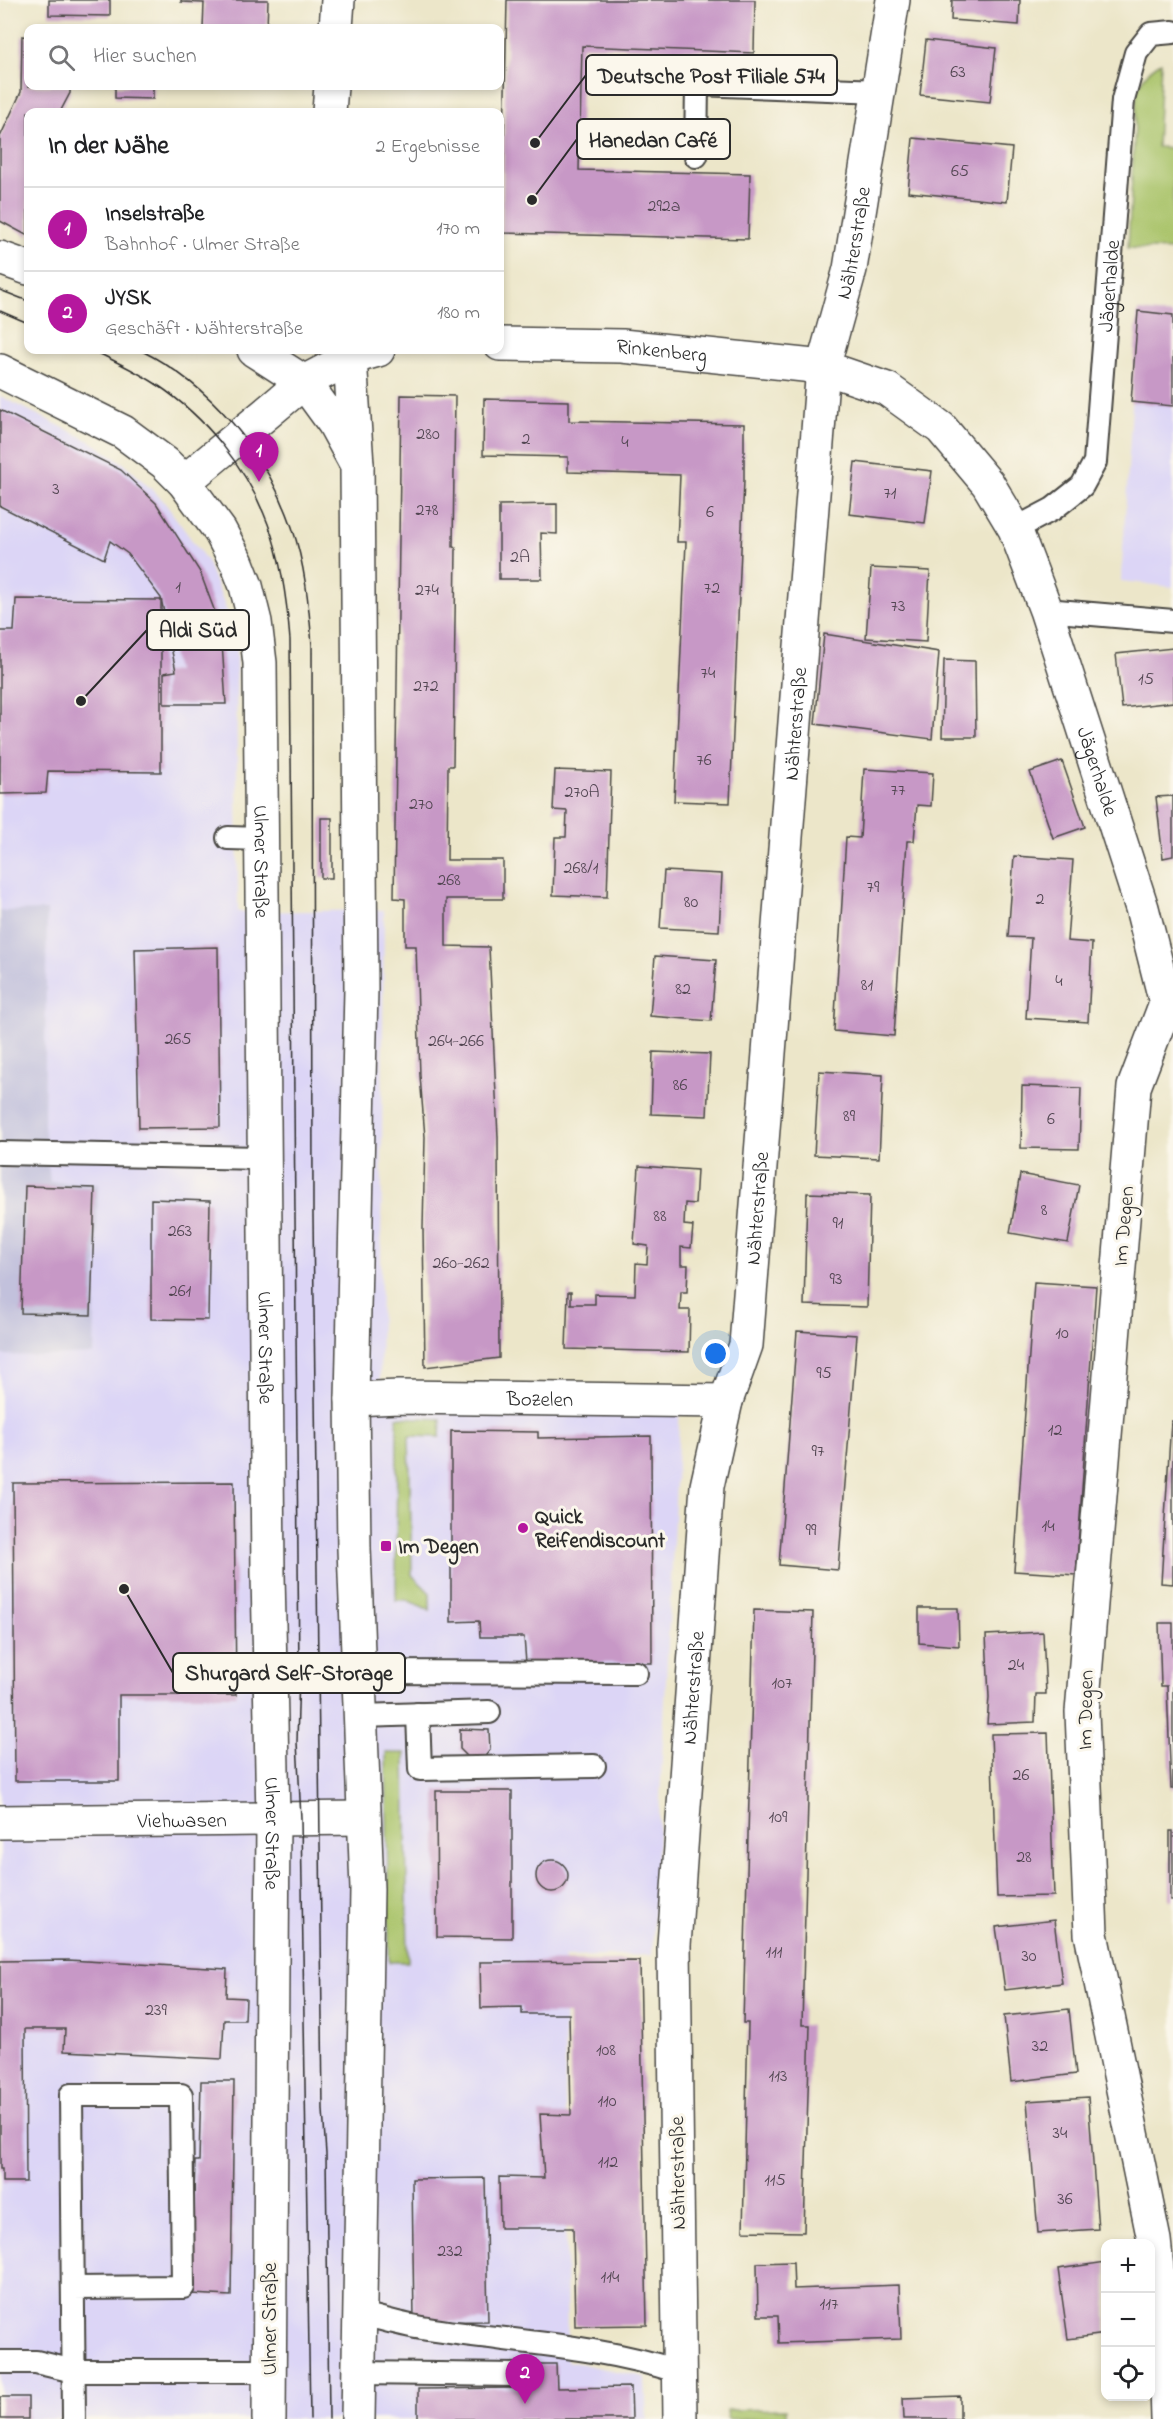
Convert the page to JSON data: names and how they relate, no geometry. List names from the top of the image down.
{
  "streets": {
    "street": [
      "Nähterstraße",
      "Jägerhalde",
      "Rinkenberg",
      "Ulmer Straße",
      "Im Degen",
      "Bozelen",
      "Viehwasen"
    ]
  },
  "crossings": [
    ["Nähterstraße", "Jägerhalde"],
    ["Nähterstraße", "Rinkenberg"],
    ["Nähterstraße", "Bozelen"],
    ["Jägerhalde", "Rinkenberg"],
    ["Jägerhalde", "Im Degen"],
    ["Ulmer Straße", "Viehwasen"]
  ],
  "places": {
    "other": [
      "Deutsche Post Filiale 574",
      "Hanedan Café",
      "Aldi Süd",
      "Quick Reifendiscount",
      "Shurgard Self-Storage"
    ],
    "transit": ["Im Degen"]
  },
  "house_numbers": [
    "63",
    "65",
    "292a",
    "280",
    "2",
    "4",
    "3",
    "71",
    "278",
    "6",
    "2A",
    "1",
    "72",
    "274",
    "73",
    "74",
    "15",
    "272",
    "76",
    "77",
    "270A",
    "270",
    "268/1",
    "268",
    "79",
    "2",
    "80",
    "4",
    "81",
    "82",
    "265",
    "264-266",
    "86",
    "89",
    "6",
    "8",
    "88",
    "91",
    "263",
    "260-262",
    "93",
    "261",
    "10",
    "95",
    "12",
    "97",
    "14",
    "99",
    "24",
    "107",
    "26",
    "109",
    "28",
    "111",
    "30",
    "239",
    "32",
    "108",
    "113",
    "110",
    "34",
    "112",
    "115",
    "36",
    "232",
    "114",
    "117"
  ],
  "page": {
    "search": "Hier suchen",
    "heading": ["In der Nähe", "2 Ergebnisse"],
    "list": [
      {
        "mark": "1",
        "name": "Inselstraße",
        "note": "Bahnhof · Ulmer Straße",
        "value": "170 m"
      },
      {
        "mark": "2",
        "name": "JYSK",
        "note": "Geschäft · Nähterstraße",
        "value": "180 m"
      }
    ],
    "pins": ["1", "2"],
    "map_buttons": ["+", "−"]
  }
}
